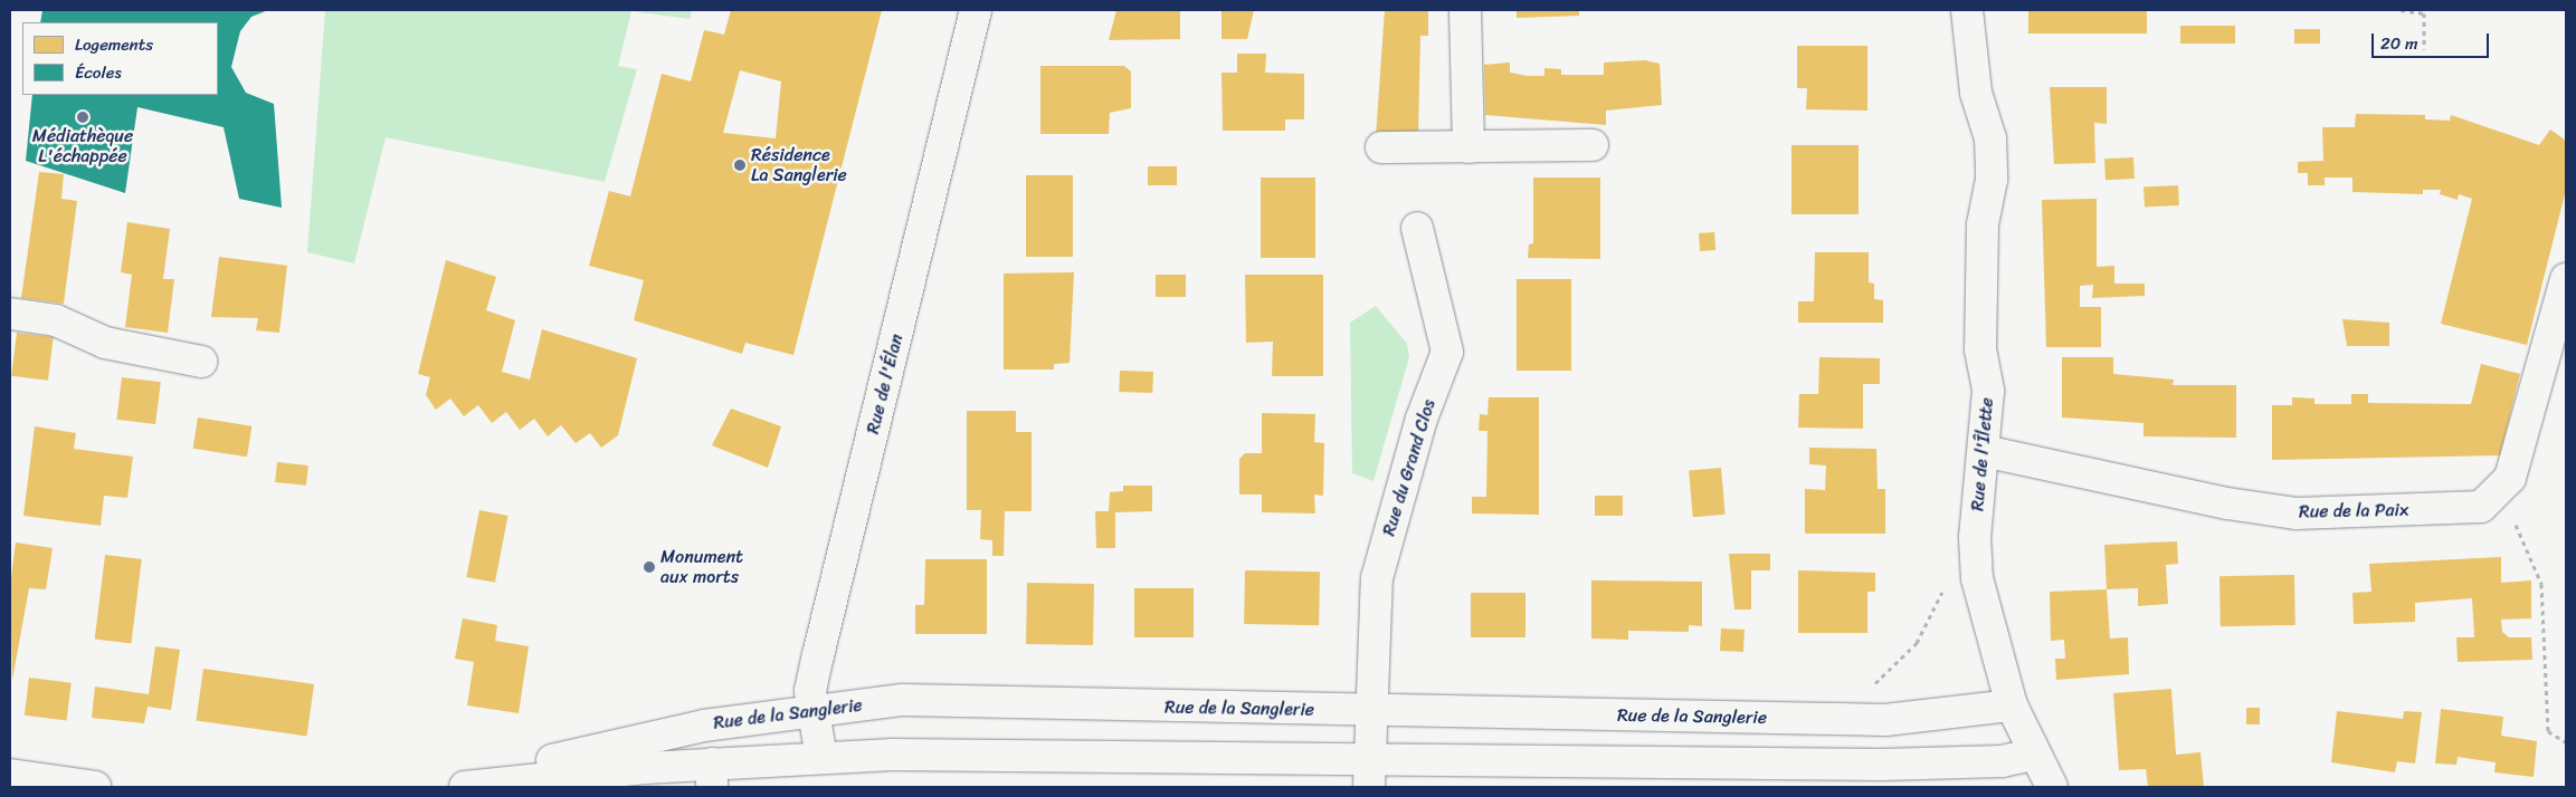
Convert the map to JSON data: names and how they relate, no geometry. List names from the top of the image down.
{
  "streets": {
    "street": [
      "Rue de l'Élan",
      "Rue de l'Îlette",
      "Rue du Grand Clos",
      "Rue de la Paix",
      "Rue de la Sanglerie"
    ]
  },
  "crossings": [
    ["Rue de l'Élan", "Rue de la Sanglerie"],
    ["Rue de l'Îlette", "Rue de la Paix"],
    ["Rue de l'Îlette", "Rue de la Sanglerie"],
    ["Rue du Grand Clos", "Rue de la Sanglerie"]
  ],
  "places": ["Médiathèque L'échappée", "Résidence La Sanglerie", "Monument aux morts"],
  "legend": ["Logements", "Écoles"],
  "scale_bar": "20 m"
}
